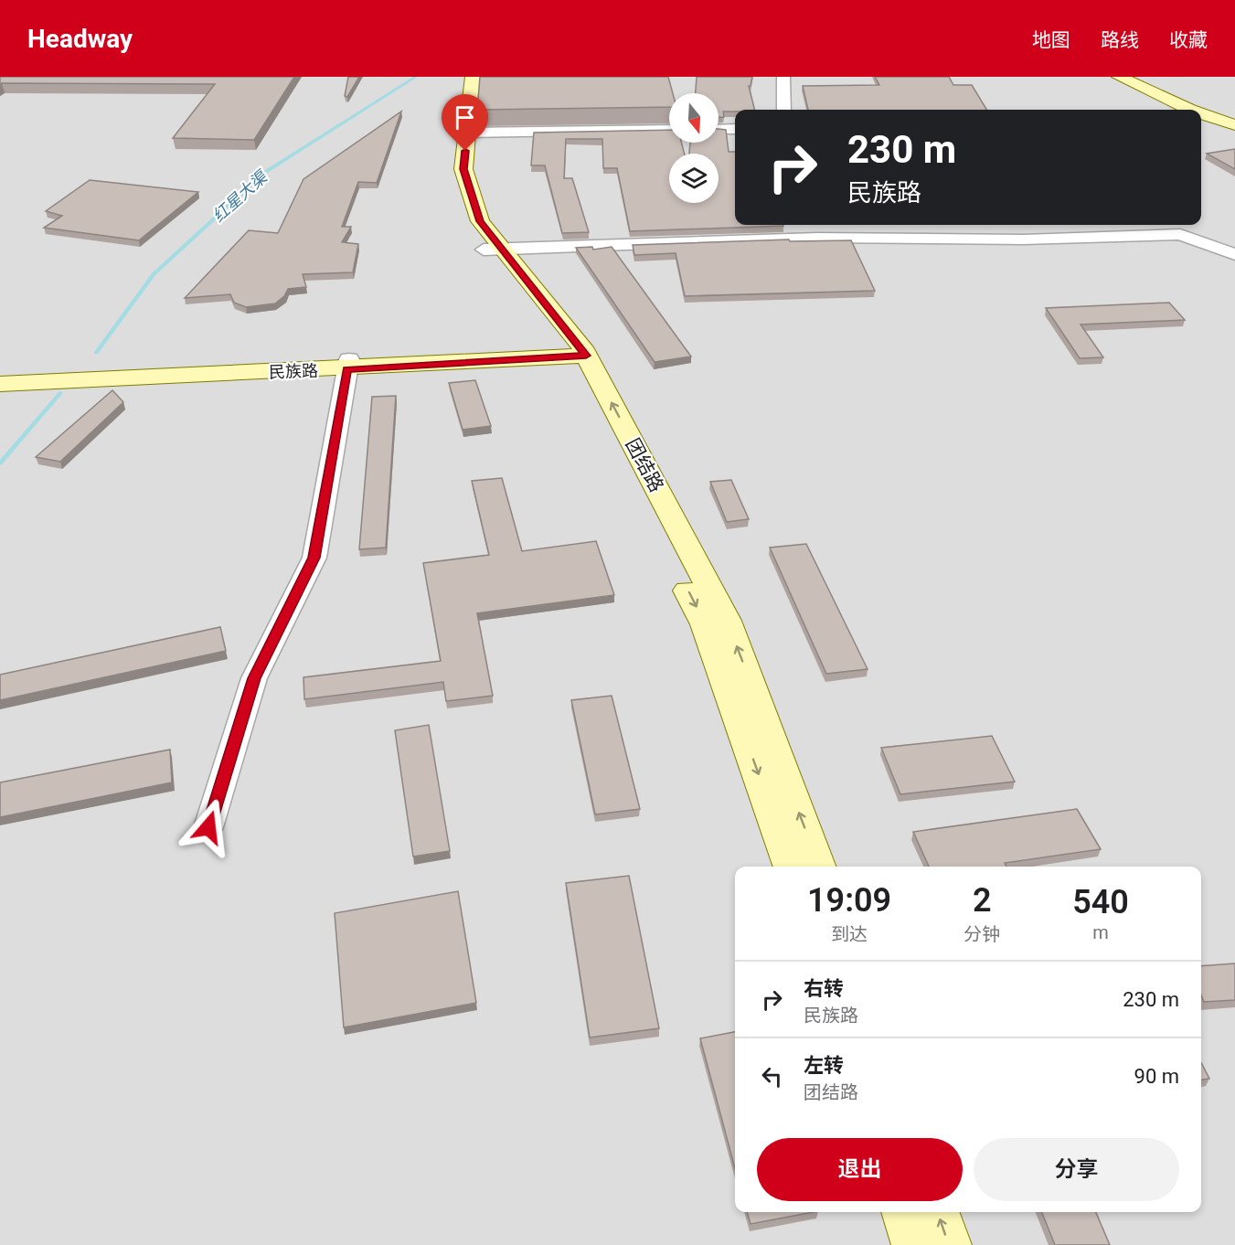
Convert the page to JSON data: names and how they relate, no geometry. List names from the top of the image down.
{
  "streets": {
    "main road": ["民族路", "团结路"]
  },
  "crossings": [
    ["民族路", "团结路"]
  ],
  "water": ["红星大渠"],
  "north": "bottom",
  "page": {
    "header": "Headway",
    "nav": ["地图", "路线", "收藏"],
    "turn": ["230 m", "民族路"],
    "eta": [
      "19:09",
      "到达",
      "2",
      "分钟",
      "540",
      "m"
    ],
    "list": [
      {
        "name": "右转",
        "note": "民族路",
        "value": "230 m"
      },
      {
        "name": "左转",
        "note": "团结路",
        "value": "90 m"
      }
    ],
    "buttons": ["退出", "分享"]
  }
}
